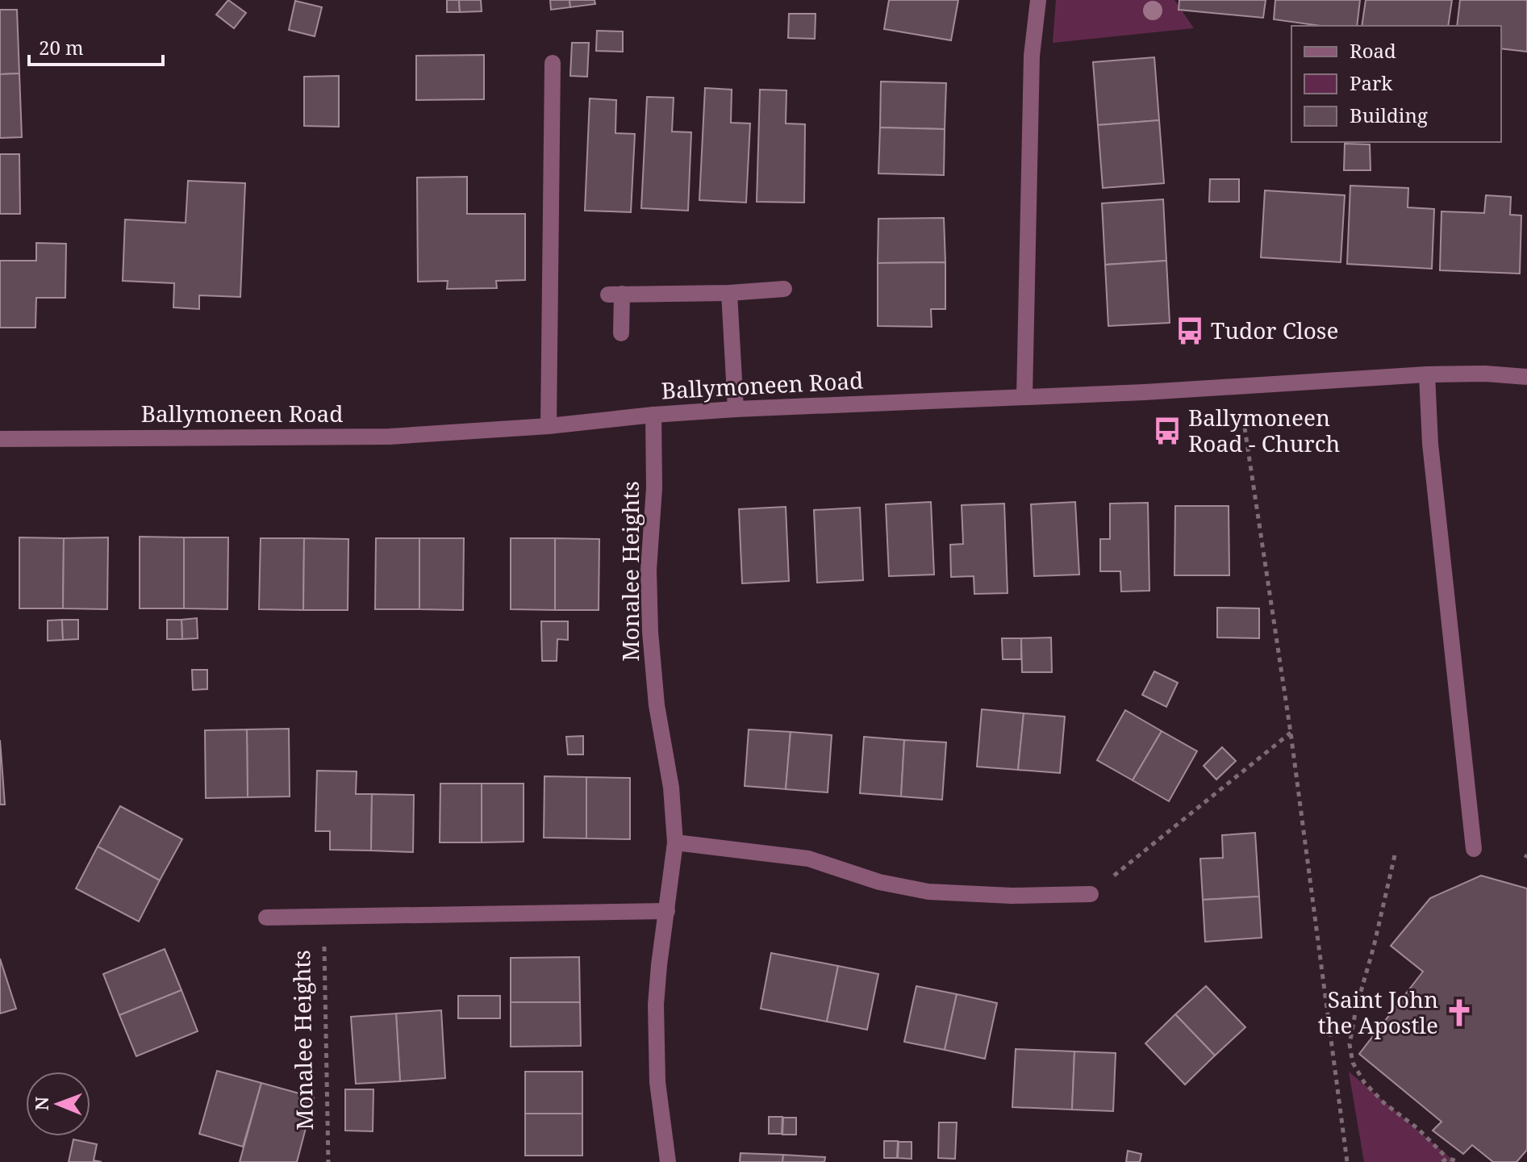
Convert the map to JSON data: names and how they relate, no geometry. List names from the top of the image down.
{
  "streets": {
    "street": ["Ballymoneen Road", "Monalee Heights"]
  },
  "crossings": [
    ["Ballymoneen Road", "Monalee Heights"]
  ],
  "places": {
    "bus stop": ["Tudor Close", "Ballymoneen Road - Church"],
    "church": ["Saint John the Apostle"]
  },
  "legend": ["Road", "Park", "Building"],
  "scale_bar": "20 m",
  "north": "left"
}
